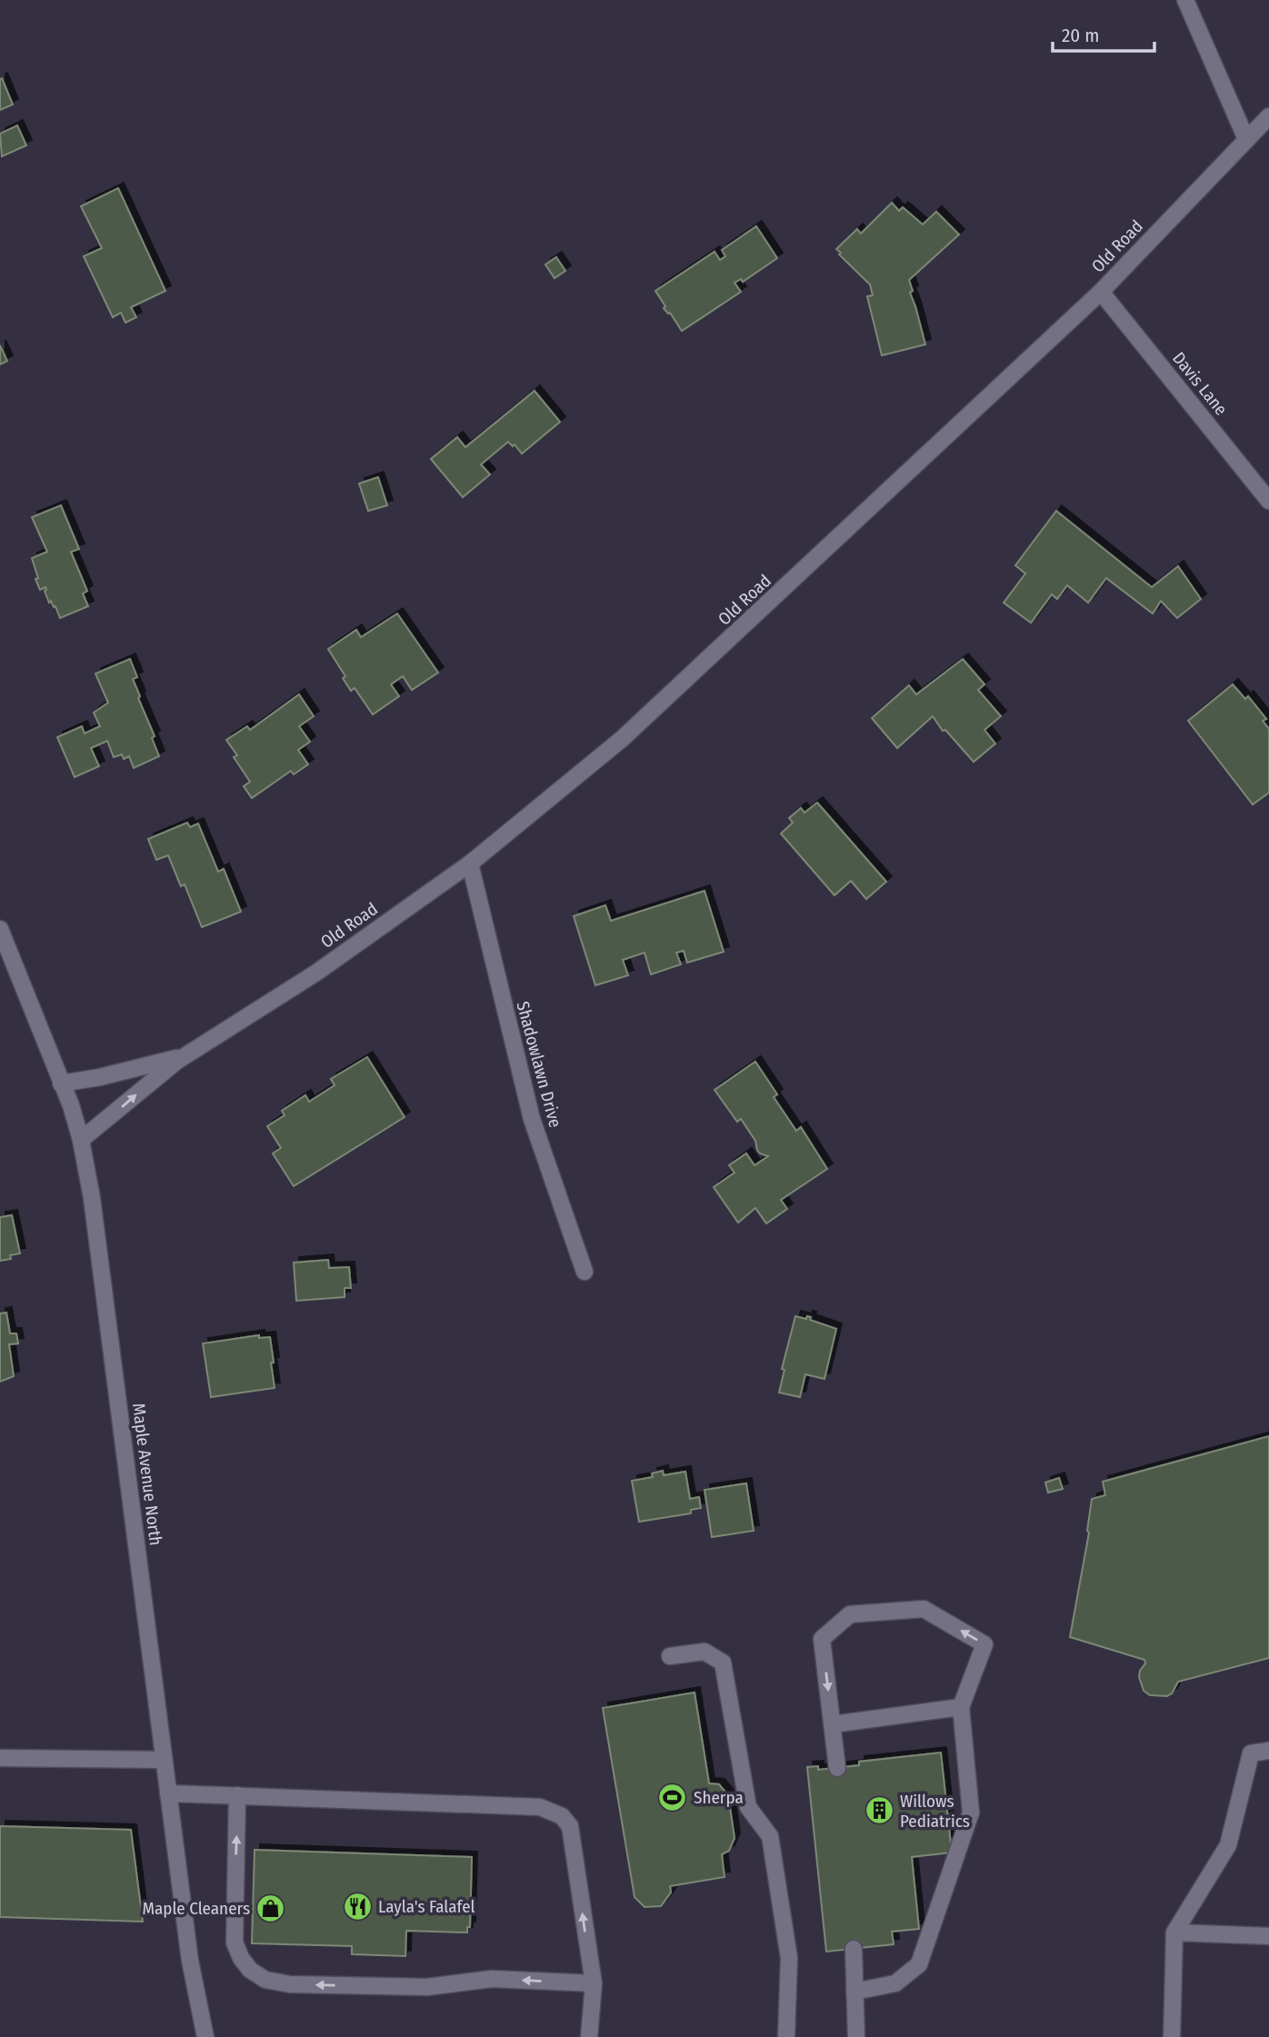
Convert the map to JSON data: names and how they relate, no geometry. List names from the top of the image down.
{
  "streets": {
    "street": [
      "Old Road",
      "Davis Lane",
      "Shadowlawn Drive",
      "Maple Avenue North"
    ]
  },
  "crossings": [
    ["Old Road", "Davis Lane"],
    ["Old Road", "Shadowlawn Drive"],
    ["Old Road", "Maple Avenue North"]
  ],
  "places": {
    "sports": ["Sherpa"],
    "building": ["Willows Pediatrics"],
    "restaurant": ["Layla's Falafel"],
    "shop": ["Maple Cleaners"]
  },
  "scale_bar": "20 m"
}
